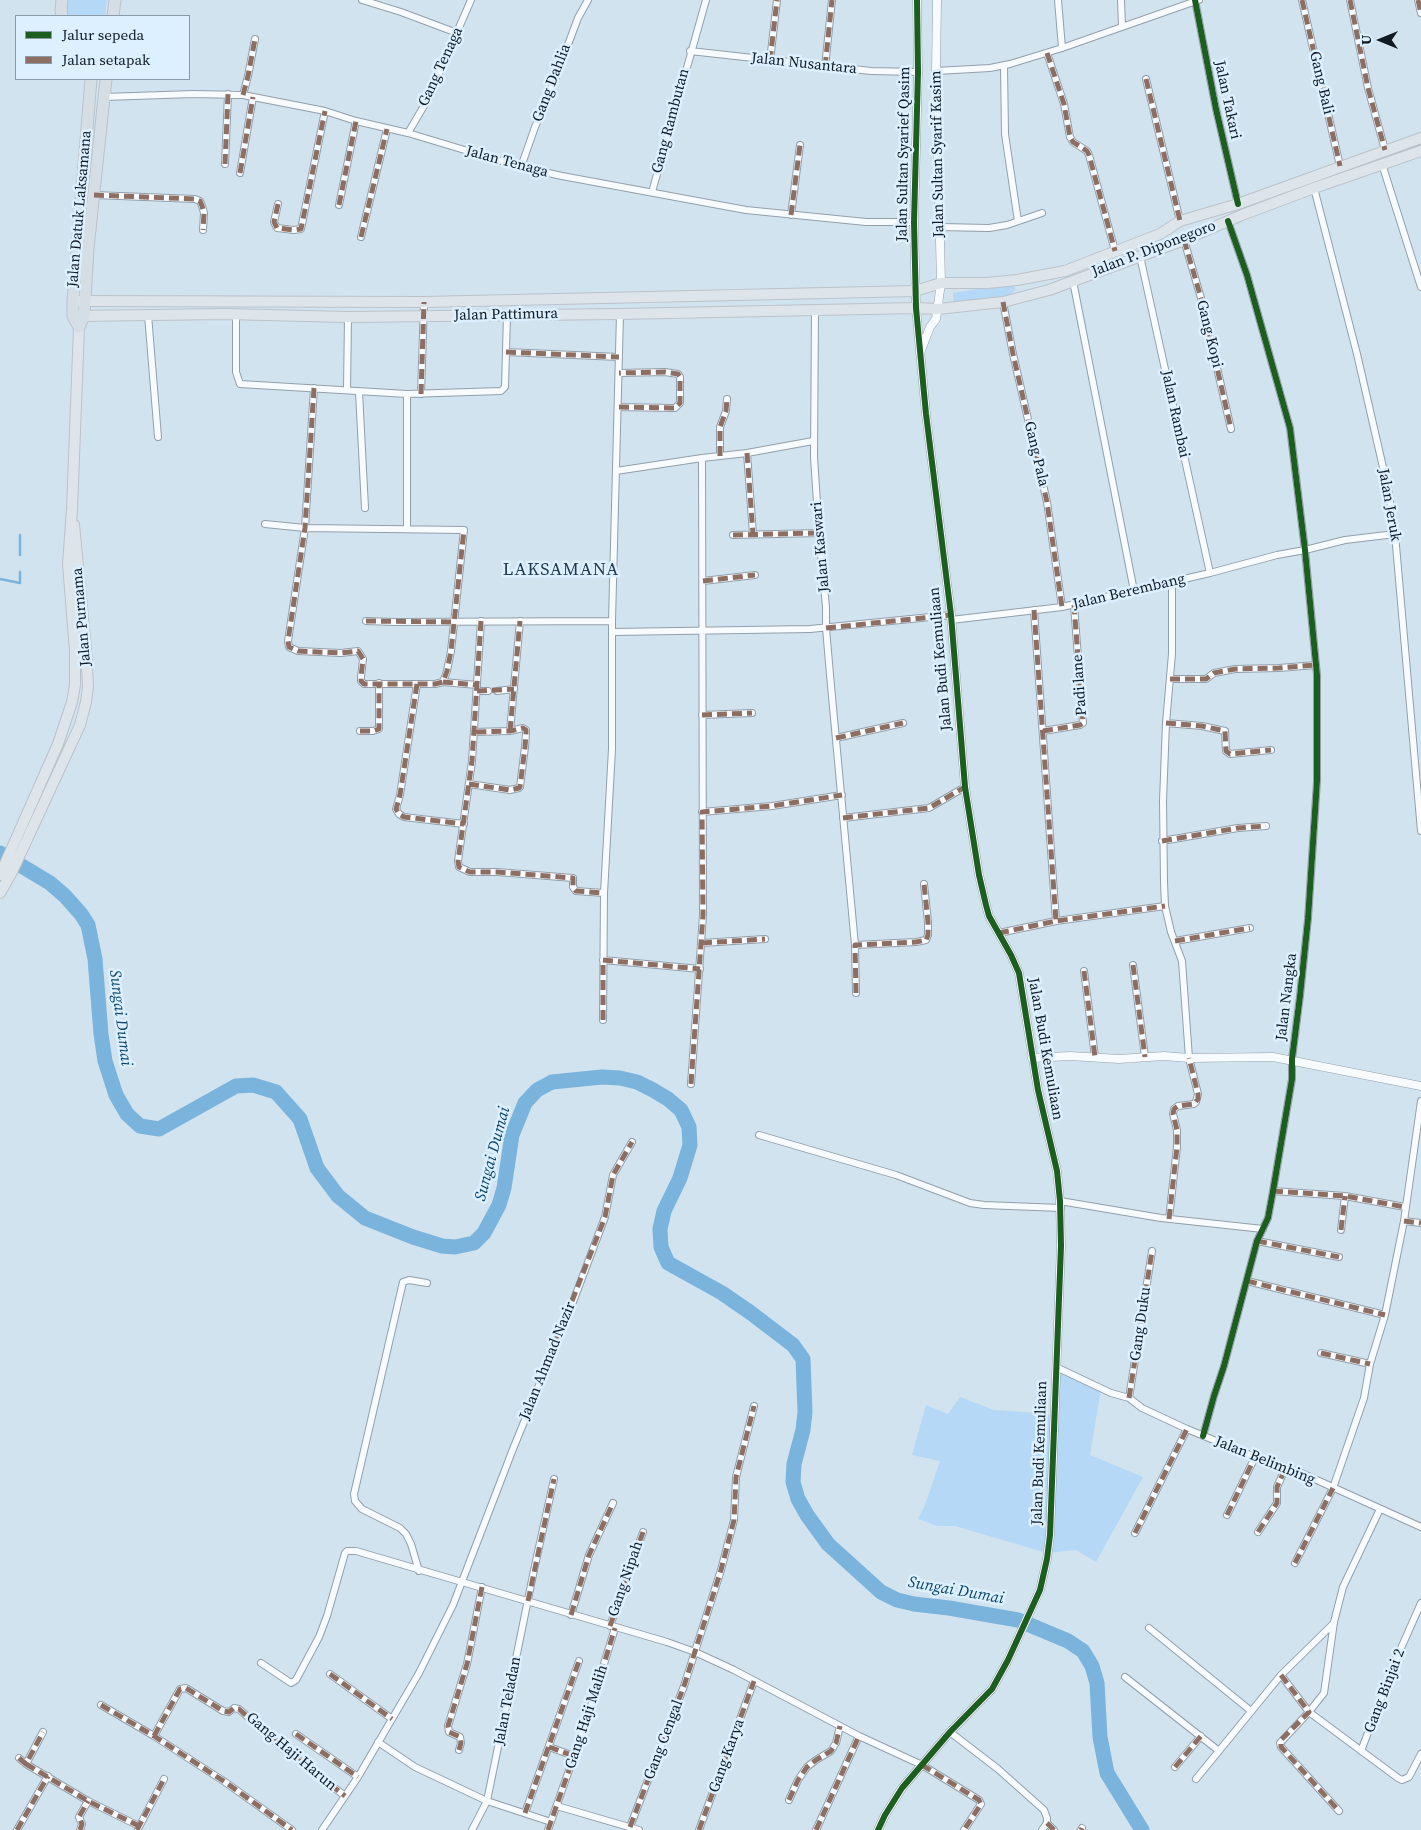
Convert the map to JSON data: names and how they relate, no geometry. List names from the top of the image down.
{
  "streets": {
    "highway": ["Jalan Datuk Laksamana"],
    "main road": ["Jalan P. Diponegoro", "Jalan Pattimura", "Jalan Purnama"],
    "street": [
      "Jalan Nusantara",
      "Gang Tenaga",
      "Gang Dahlia",
      "Gang Bali",
      "Jalan Takari",
      "Gang Rambutan",
      "Jalan Sultan Syarief Qasim",
      "Jalan Sultan Syarif Kasim",
      "Jalan Tenaga",
      "Gang Kopi",
      "Jalan Rambai",
      "Gang Pala",
      "Jalan Jeruk",
      "Jalan Kaswari",
      "Jalan Berembang",
      "Jalan Budi Kemuliaan",
      "Padi lane",
      "Jalan Nangka",
      "Gang Duku",
      "Jalan Ahmad Nazir",
      "Jalan Belimbing",
      "Gang Nipah",
      "Gang Binjai 2",
      "Jalan Teladan",
      "Gang Haji Malih",
      "Gang Cengal",
      "Gang Haji Harun",
      "Gang Karya"
    ]
  },
  "crossings": [
    ["Jalan Nusantara", "Gang Rambutan"],
    ["Jalan Nusantara", "Jalan Sultan Syarief Qasim"],
    ["Gang Tenaga", "Jalan Tenaga"],
    ["Gang Dahlia", "Jalan Tenaga"],
    ["Gang Bali", "Jalan Pattimura"],
    ["Jalan Takari", "Jalan Sultan Syarif Kasim"],
    ["Jalan Takari", "Jalan Pattimura"],
    ["Gang Rambutan", "Jalan Tenaga"],
    ["Jalan Sultan Syarief Qasim", "Jalan Tenaga"],
    ["Jalan Sultan Syarief Qasim", "Jalan Pattimura"],
    ["Jalan Sultan Syarief Qasim", "Jalan Budi Kemuliaan"],
    ["Jalan Sultan Syarif Kasim", "Jalan P. Diponegoro"],
    ["Jalan Sultan Syarif Kasim", "Jalan Pattimura"],
    ["Jalan Sultan Syarif Kasim", "Jalan Budi Kemuliaan"],
    ["Jalan Datuk Laksamana", "Jalan Pattimura"],
    ["Jalan Datuk Laksamana", "Jalan Purnama"],
    ["Jalan P. Diponegoro", "Jalan Pattimura"],
    ["Jalan P. Diponegoro", "Gang Kopi"],
    ["Jalan P. Diponegoro", "Jalan Rambai"],
    ["Jalan P. Diponegoro", "Gang Pala"],
    ["Jalan P. Diponegoro", "Jalan Jeruk"],
    ["Jalan P. Diponegoro", "Jalan Budi Kemuliaan"],
    ["Jalan P. Diponegoro", "Jalan Nangka"],
    ["Jalan Pattimura", "Jalan Kaswari"],
    ["Jalan Pattimura", "Jalan Purnama"],
    ["Jalan Pattimura", "Jalan Budi Kemuliaan"],
    ["Jalan Rambai", "Jalan Berembang"],
    ["Gang Pala", "Jalan Berembang"],
    ["Jalan Jeruk", "Jalan Berembang"],
    ["Jalan Kaswari", "Jalan Berembang"],
    ["Jalan Berembang", "Jalan Budi Kemuliaan"],
    ["Jalan Berembang", "Padi lane"],
    ["Jalan Berembang", "Jalan Nangka"],
    ["Jalan Budi Kemuliaan", "Jalan Belimbing"],
    ["Jalan Nangka", "Jalan Belimbing"],
    ["Gang Duku", "Jalan Belimbing"],
    ["Jalan Ahmad Nazir", "Gang Haji Harun"],
    ["Gang Nipah", "Gang Haji Malih"]
  ],
  "districts": ["LAKSAMANA"],
  "water": ["Sungai Dumai"],
  "legend": ["Jalur sepeda", "Jalan setapak"],
  "north": "left"
}
